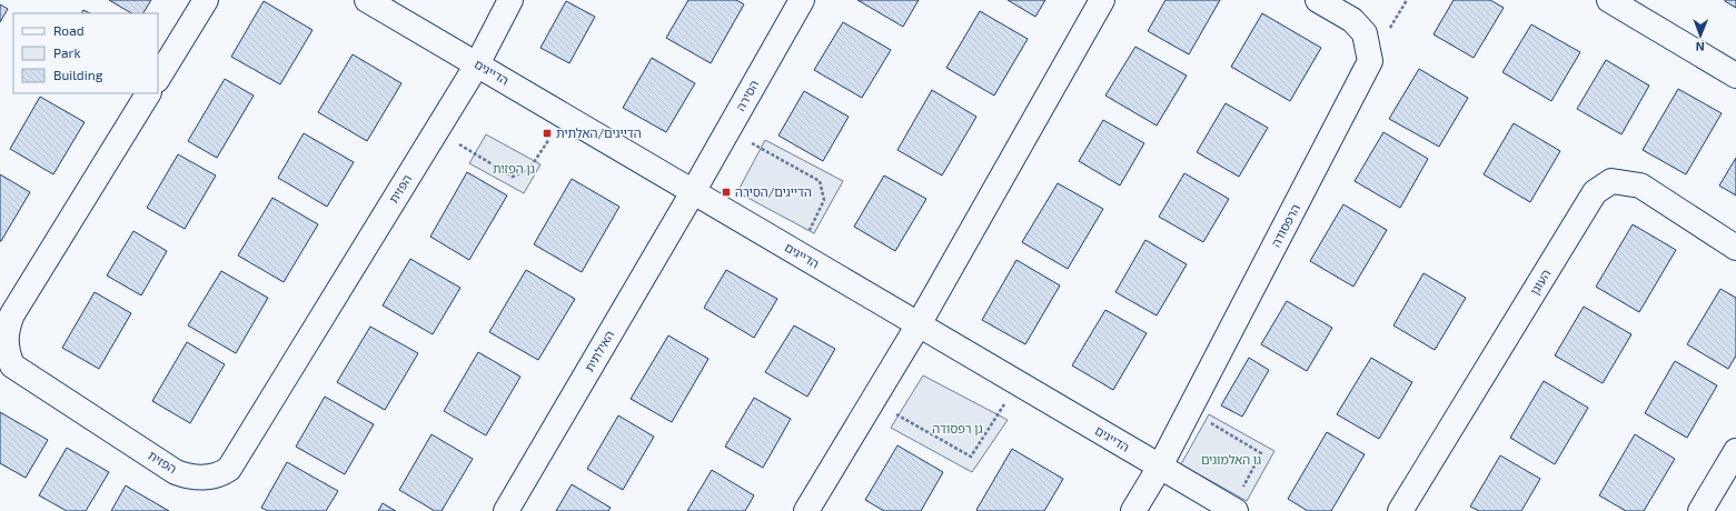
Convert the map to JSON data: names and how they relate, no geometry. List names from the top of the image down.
{
  "streets": {
    "street": [
      "הדייגים",
      "הסירה",
      "הפזית",
      "הרפסודה",
      "העוגן",
      "האילתית"
    ]
  },
  "crossings": [
    ["הדייגים", "הסירה"],
    ["הדייגים", "הפזית"],
    ["הדייגים", "הרפסודה"],
    ["הדייגים", "האילתית"],
    ["הסירה", "האילתית"]
  ],
  "parks": ["גן הפזית", "גן רפסודה", "גו האלמוגים"],
  "places": {
    "transit": ["הדייגים/האלתית", "הדייגים/הסירה"]
  },
  "legend": ["Road", "Park", "Building"],
  "north": "bottom"
}
